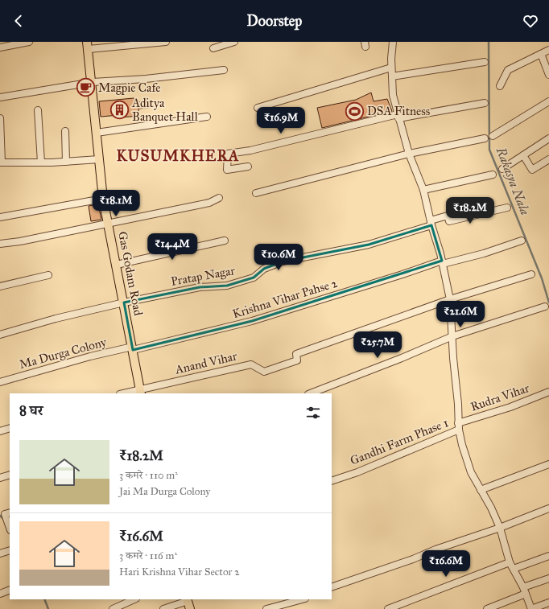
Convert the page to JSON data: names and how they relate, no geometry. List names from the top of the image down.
{
  "streets": {
    "main road": ["Gas Godam Road"],
    "street": [
      "Pratap Nagar",
      "Krishna Vihar Pahse 2",
      "Ma Durga Colony",
      "Anand Vihar",
      "Rudra Vihar",
      "Gandhi Farm Phase 1"
    ]
  },
  "crossings": [
    ["Gas Godam Road", "Pratap Nagar"],
    ["Gas Godam Road", "Krishna Vihar Pahse 2"],
    ["Gas Godam Road", "Ma Durga Colony"],
    ["Gas Godam Road", "Anand Vihar"],
    ["Krishna Vihar Pahse 2", "Ma Durga Colony"],
    ["Rudra Vihar", "Gandhi Farm Phase 1"]
  ],
  "districts": ["KUSUMKHERA"],
  "water": ["Rakasya Nala"],
  "places": {
    "cafe": ["Magpie Cafe"],
    "building": ["Aditya Banquet Hall"],
    "sports": ["DSA Fitness"]
  },
  "page": {
    "header": "Doorstep",
    "price": [
      "₹16.9M",
      "₹18.1M",
      "₹18.2M",
      "₹14.4M",
      "₹10.6M",
      "₹21.6M",
      "₹25.7M",
      "₹16.6M"
    ],
    "heading": "8 घर",
    "list": [
      {
        "name": "₹18.2M",
        "note": "3 कमरे · 110 m² · Jai Ma Durga Colony"
      },
      {
        "name": "₹16.6M",
        "note": "3 कमरे · 116 m² · Hari Krishna Vihar Sector 2"
      }
    ]
  }
}
